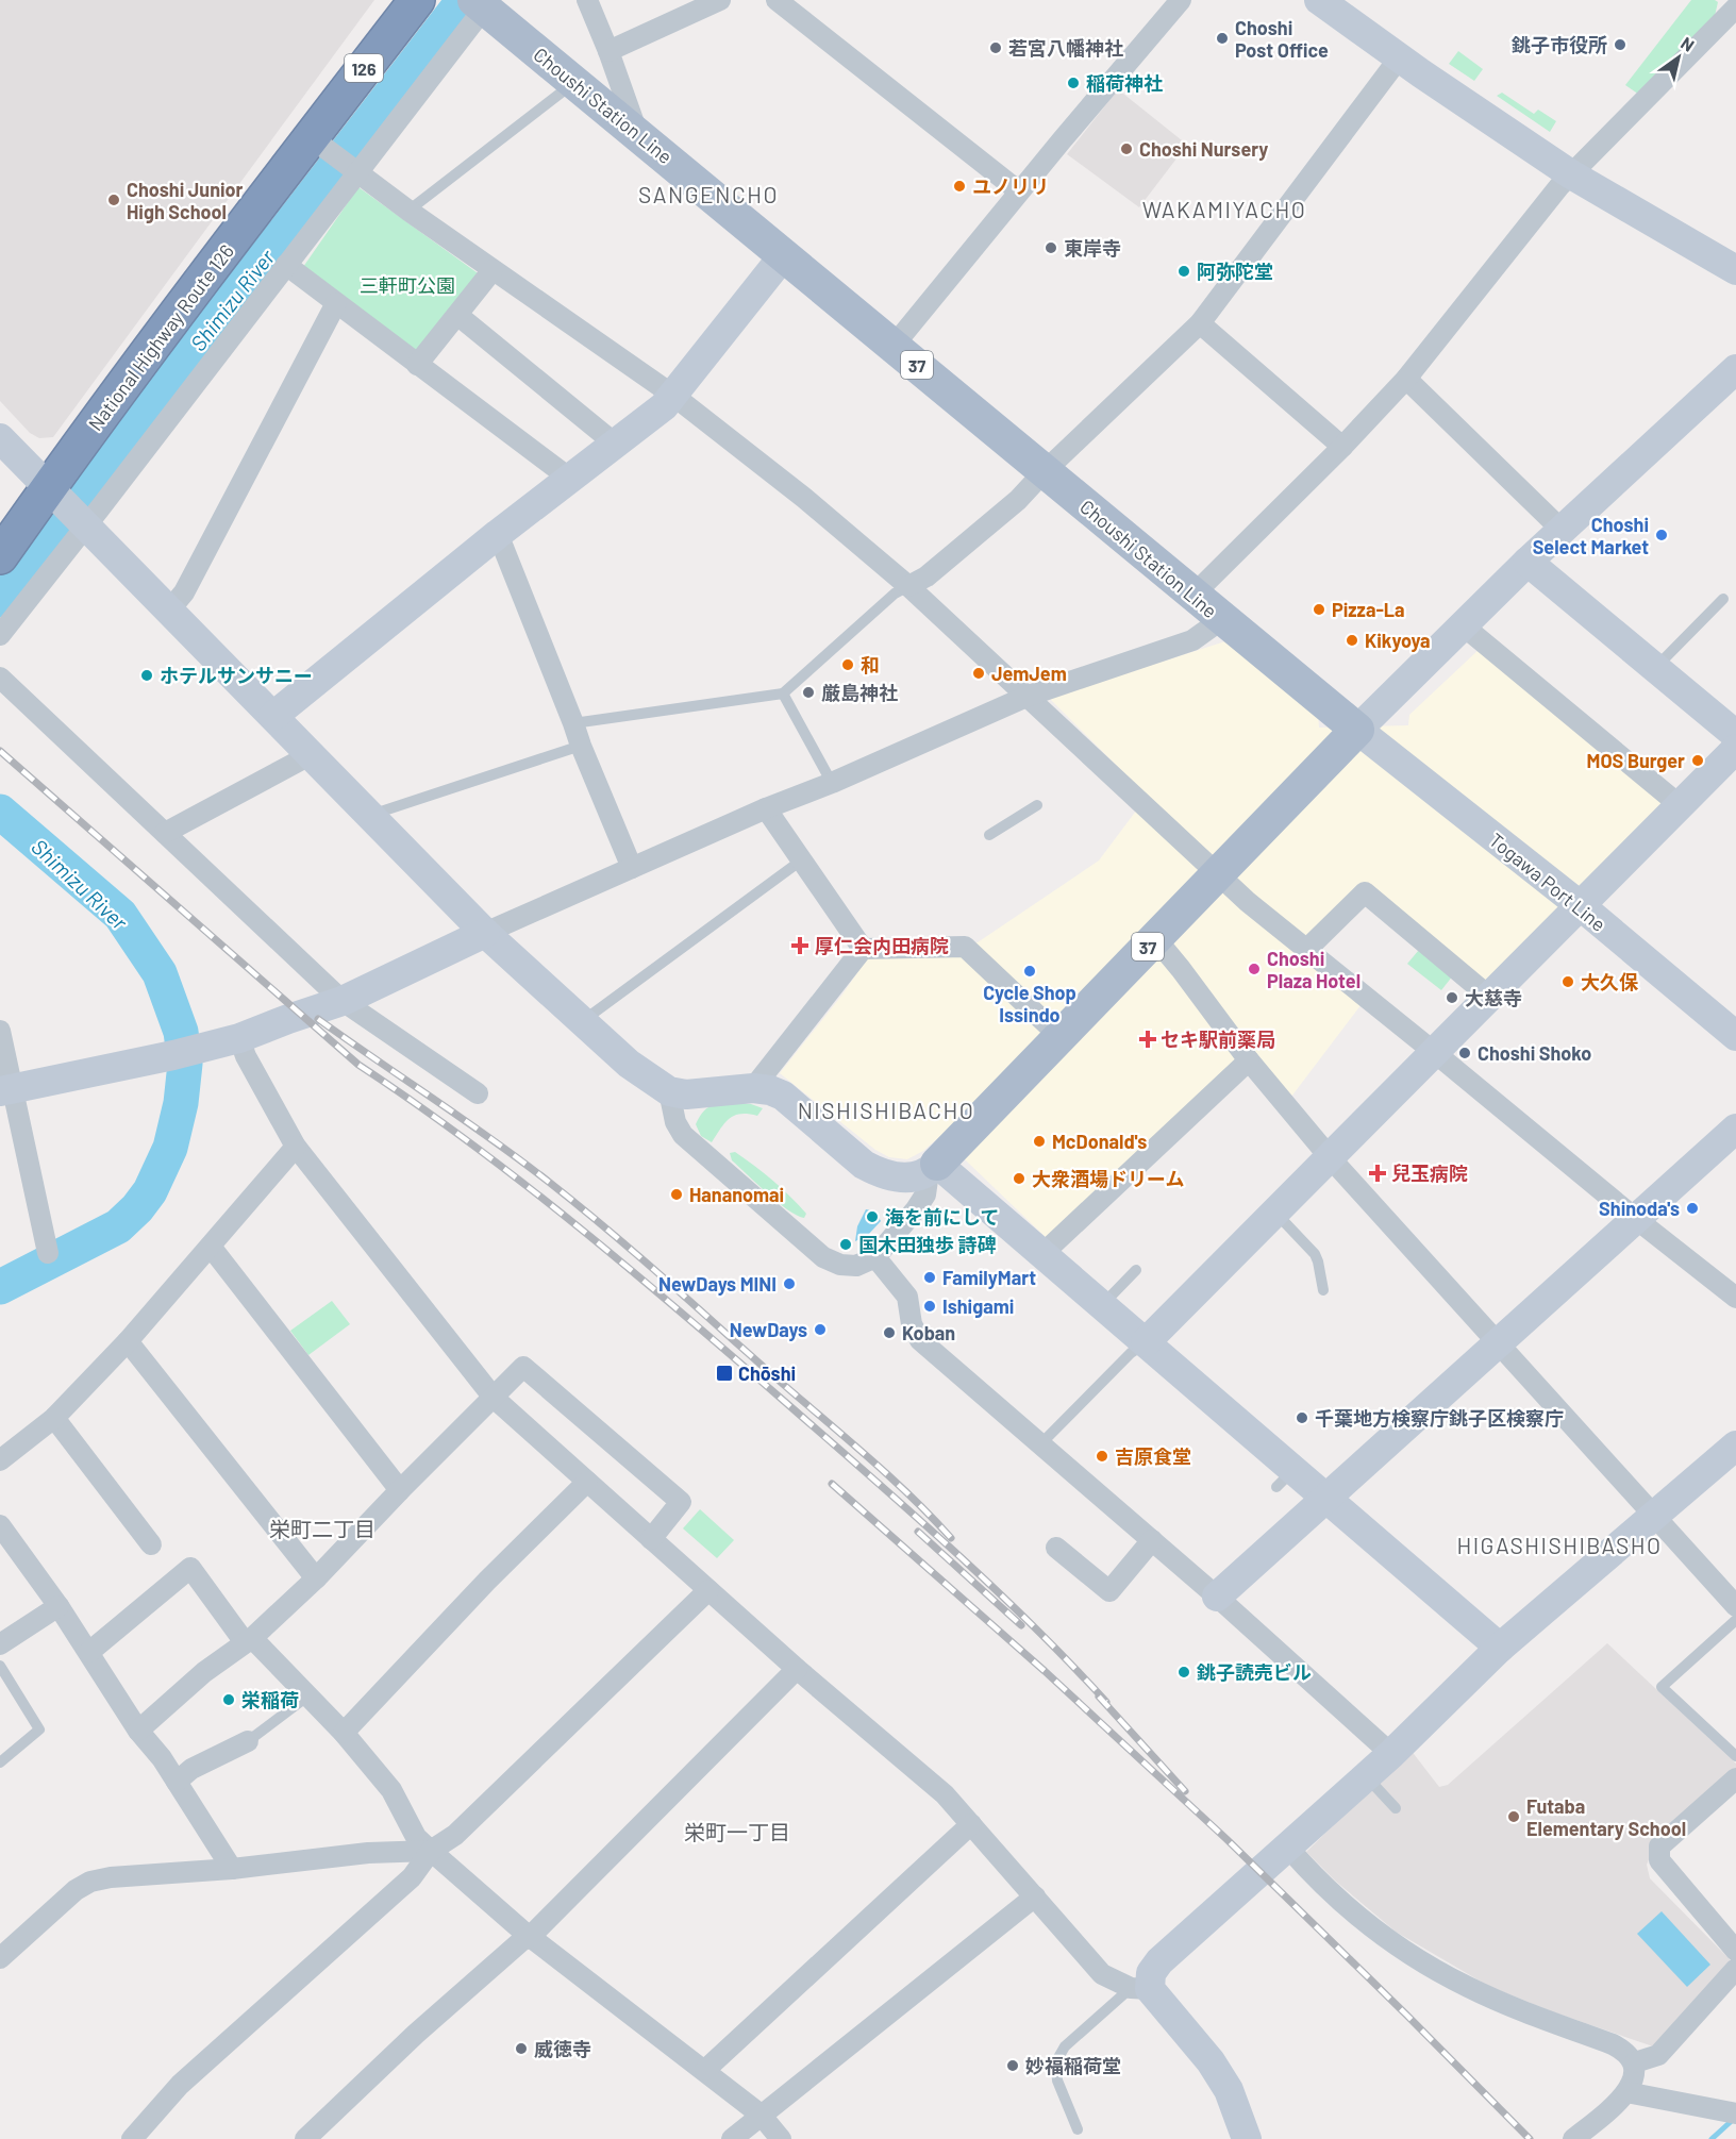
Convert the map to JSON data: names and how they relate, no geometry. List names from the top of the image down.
{
  "streets": {
    "highway": ["126", "National Highway Route 126"],
    "main road": ["Choushi Station Line", "37"],
    "street": ["Togawa Port Line"]
  },
  "crossings": [
    ["Choushi Station Line", "37"],
    ["Choushi Station Line", "Togawa Port Line"],
    ["37", "Togawa Port Line"]
  ],
  "districts": [
    "SANGENCHO",
    "WAKAMIYACHO",
    "NISHISHIBACHO",
    "栄町二丁目",
    "HIGASHISHIBASHO",
    "栄町一丁目"
  ],
  "water": ["Shimizu River"],
  "parks": ["三軒町公園"],
  "places": {
    "other": [
      "Choshi Post Office",
      "銚子市役所",
      "若宮八幡神社",
      "稲荷神社",
      "Choshi Nursery",
      "ユノリリ",
      "Choshi Junior High School",
      "東岸寺",
      "阿弥陀堂",
      "Choshi Select Market",
      "Pizza-La",
      "Kikyoya",
      "和",
      "JemJem",
      "ホテルサンサニー",
      "厳島神社",
      "MOS Burger",
      "Choshi Plaza Hotel",
      "Cycle Shop Issindo",
      "大久保",
      "大慈寺",
      "Choshi Shoko",
      "McDonald's",
      "大衆酒場ドリーム",
      "Hananomai",
      "Shinoda's",
      "海を前にして",
      "国木田独歩 詩碑",
      "FamilyMart",
      "NewDays MINI",
      "Ishigami",
      "NewDays",
      "Koban",
      "千葉地方検察庁銚子区検察庁",
      "吉原食堂",
      "銚子読売ビル",
      "栄稲荷",
      "Futaba Elementary School",
      "威徳寺",
      "妙福稲荷堂"
    ],
    "health": ["厚仁会内田病院", "セキ駅前薬局", "兒玉病院"],
    "transit": ["Chōshi"]
  },
  "north": "top right"
}
